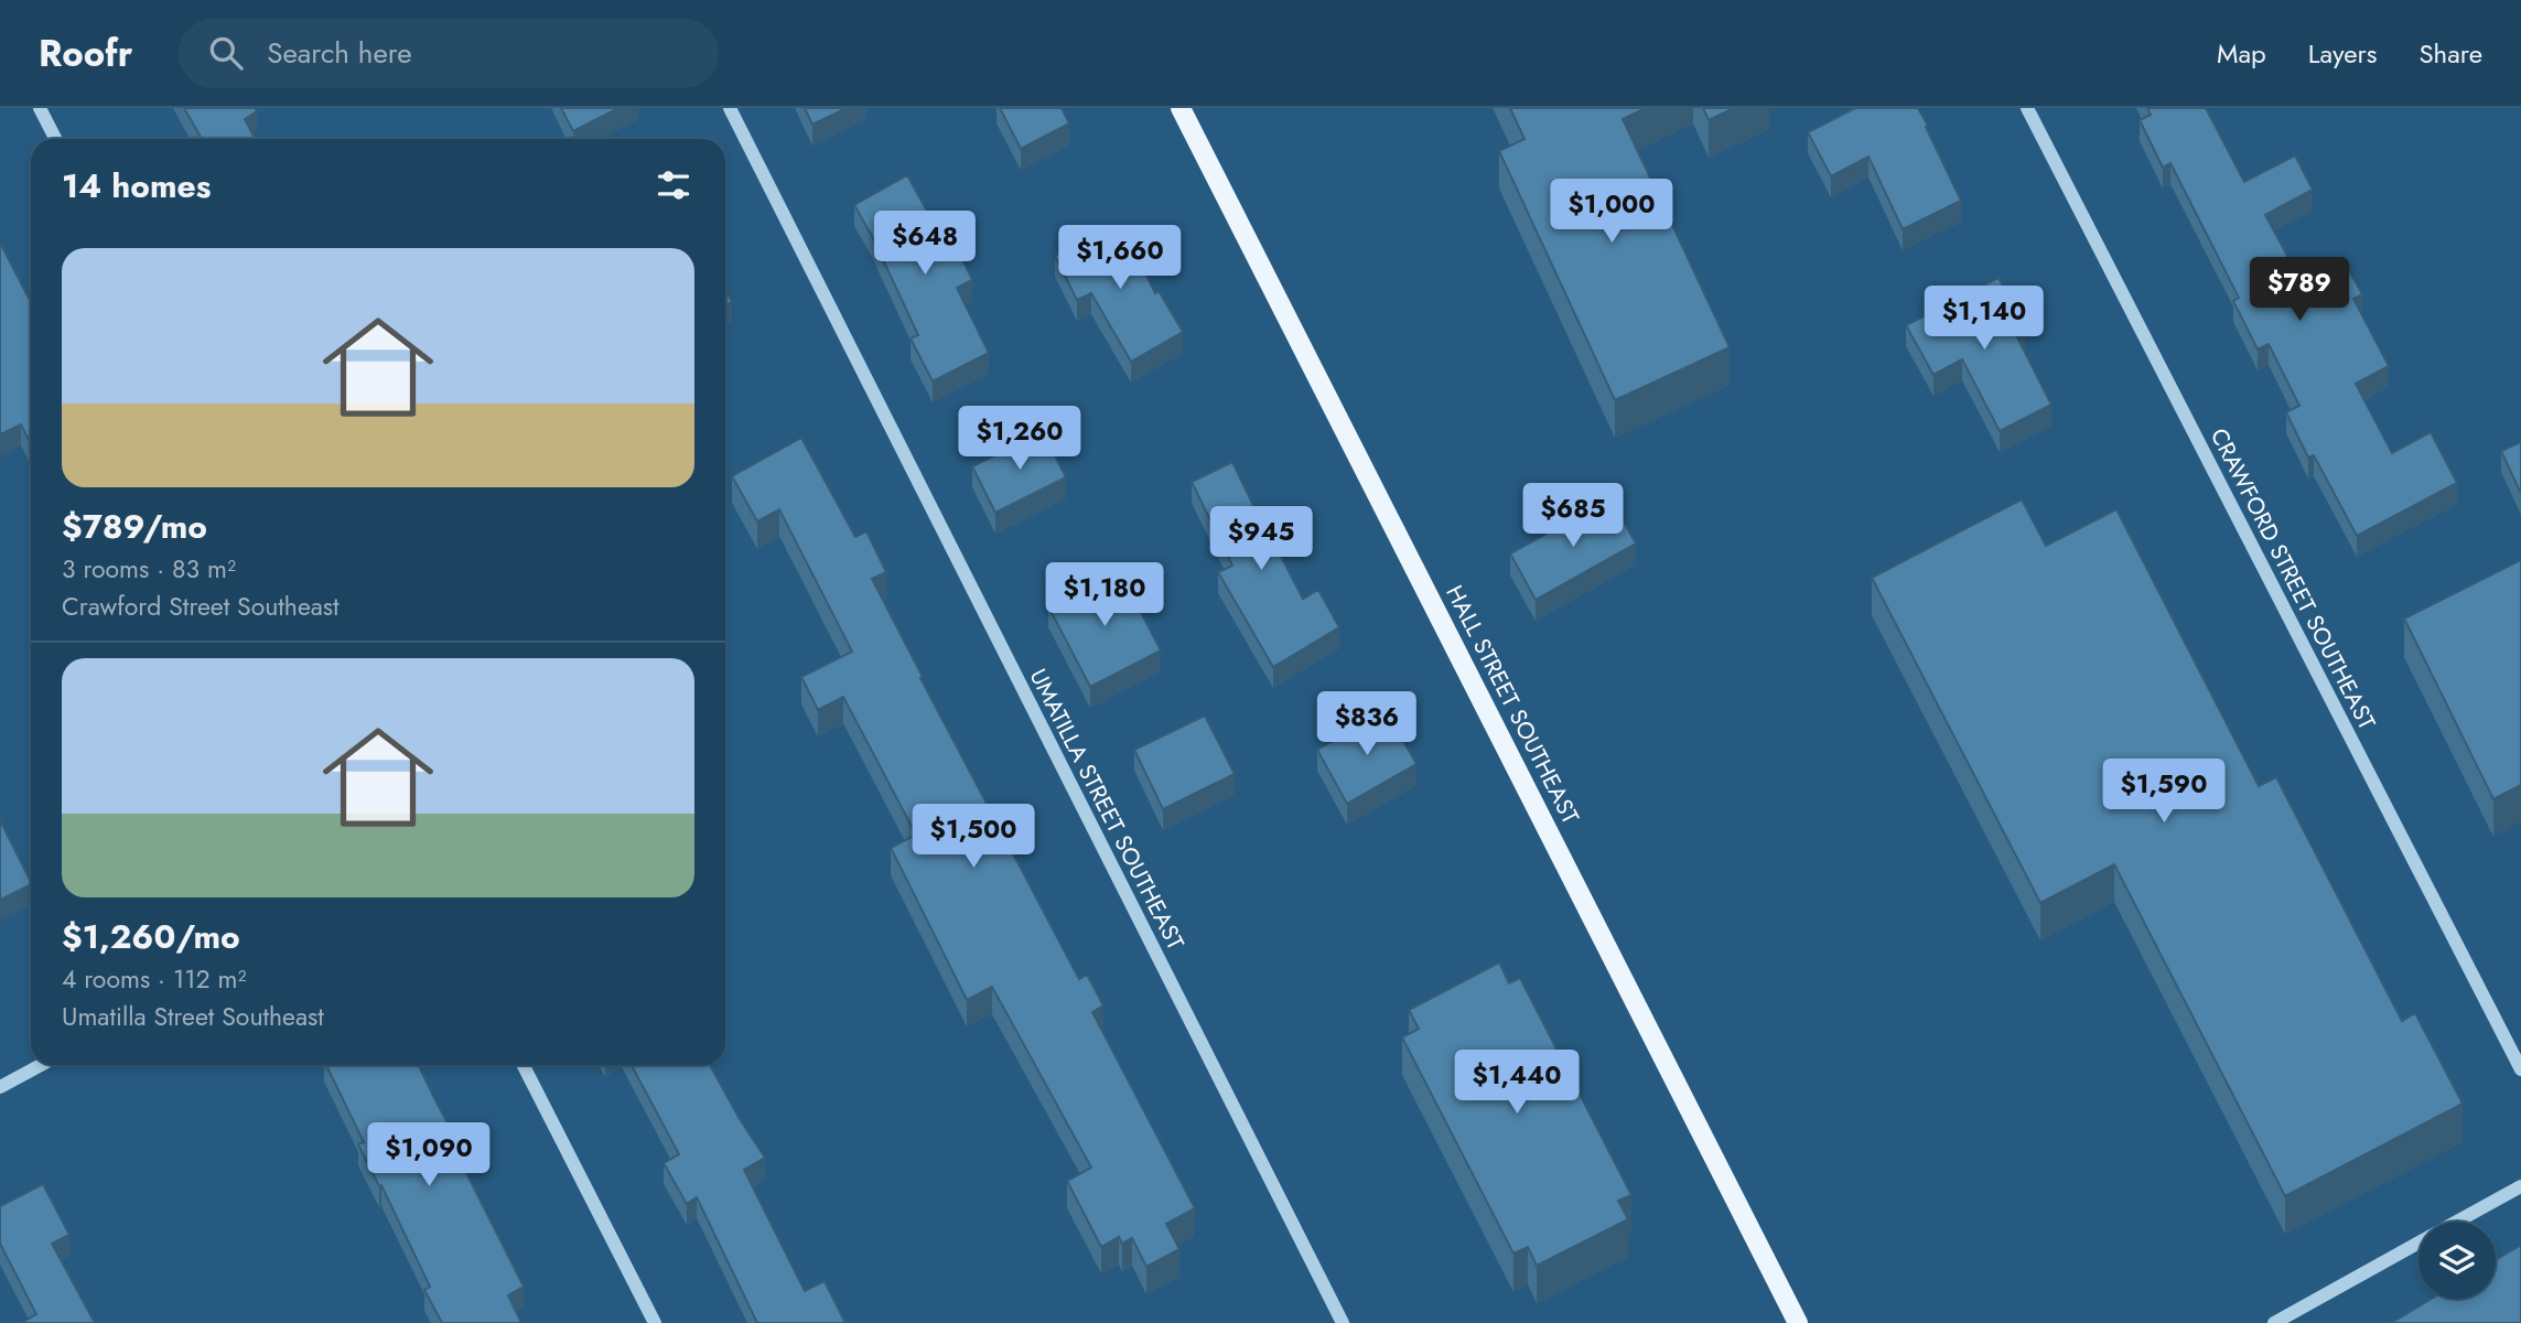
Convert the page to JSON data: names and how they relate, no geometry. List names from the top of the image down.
{
  "streets": {
    "main road": ["HALL STREET SOUTHEAST"],
    "street": ["CRAWFORD STREET SOUTHEAST", "UMATILLA STREET SOUTHEAST"]
  },
  "page": {
    "header": "Roofr",
    "search": "Search here",
    "nav": ["Map", "Layers", "Share"],
    "heading": "14 homes",
    "price": [
      "$1,000",
      "$648",
      "$1,660",
      "$789",
      "$1,140",
      "$1,260",
      "$685",
      "$945",
      "$1,180",
      "$836",
      "$1,590",
      "$1,500",
      "$1,440",
      "$1,090"
    ],
    "list": [
      {
        "name": "$789/mo",
        "note": "3 rooms · 83 m² · Crawford Street Southeast"
      },
      {
        "name": "$1,260/mo",
        "note": "4 rooms · 112 m² · Umatilla Street Southeast"
      }
    ]
  }
}
